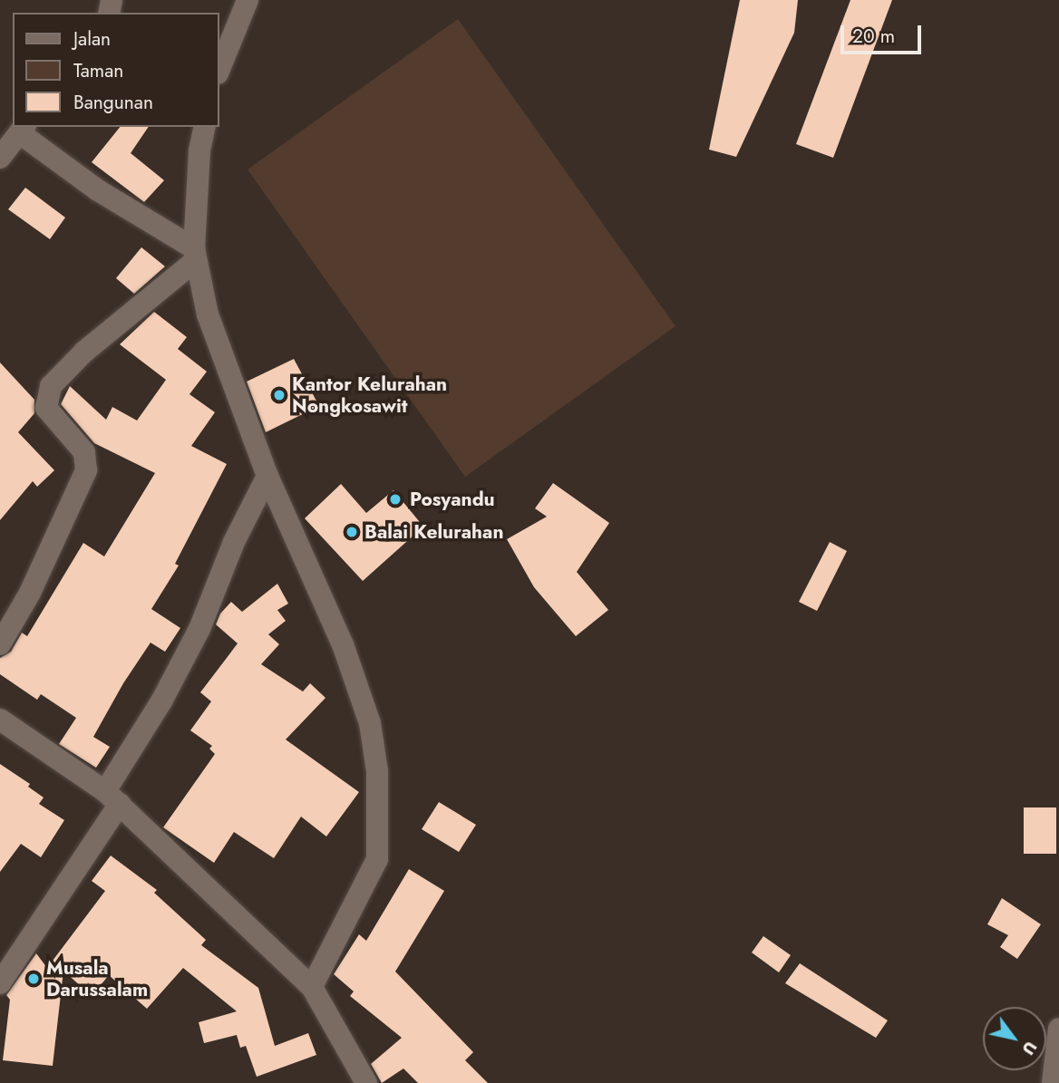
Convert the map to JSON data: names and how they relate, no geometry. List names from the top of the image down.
{
  "places": [
    "Kantor Kelurahan Nongkosawit",
    "Posyandu",
    "Balai Kelurahan",
    "Musala Darussalam"
  ],
  "legend": ["Jalan", "Taman", "Bangunan"],
  "scale_bar": "20 m",
  "north": "bottom right"
}
